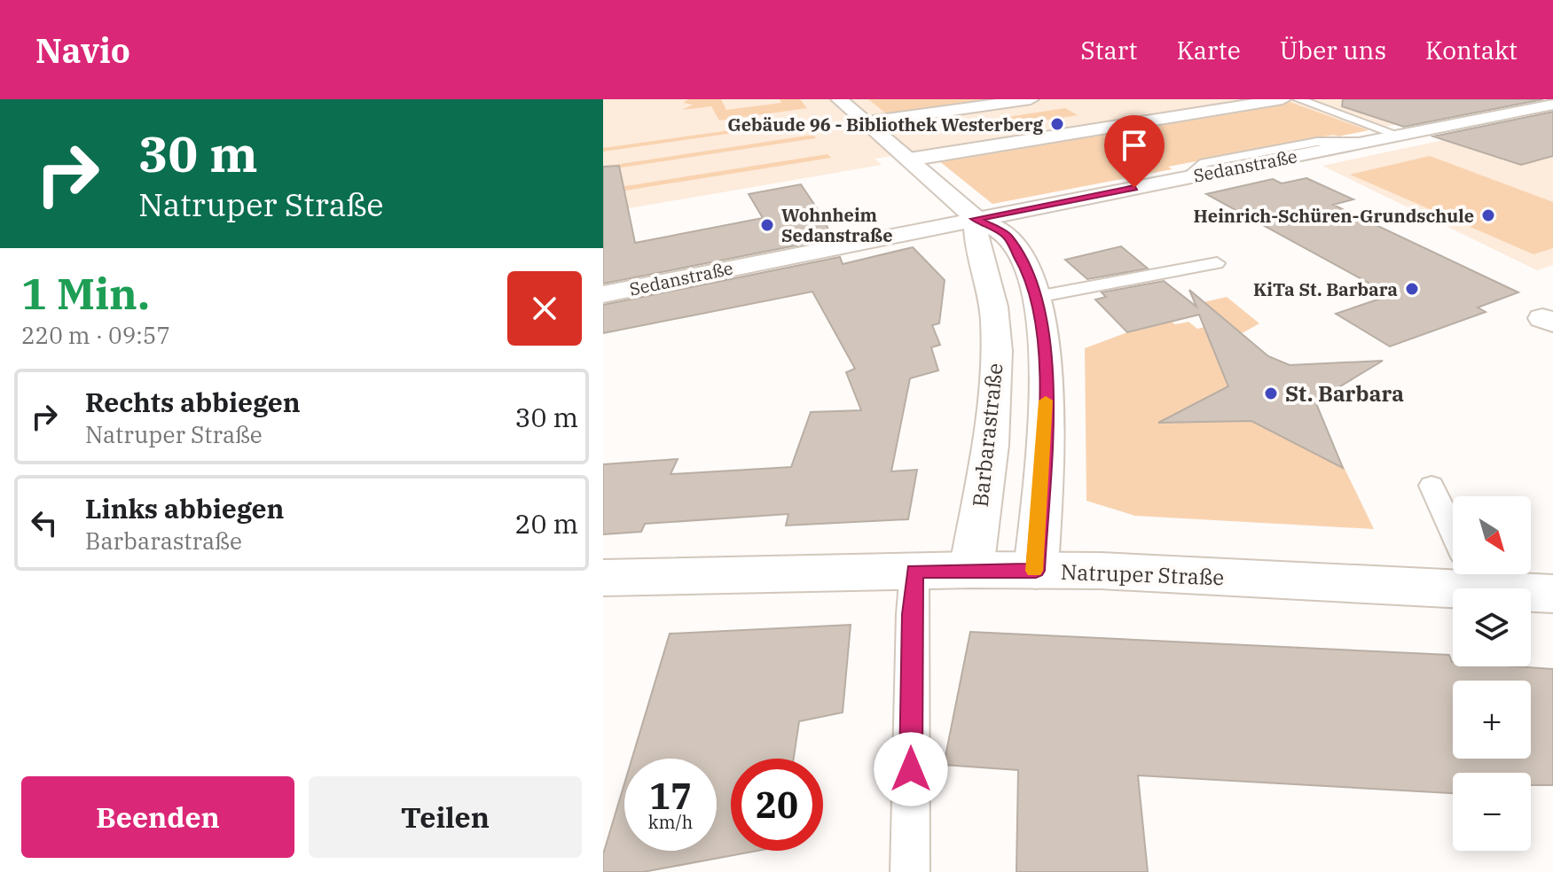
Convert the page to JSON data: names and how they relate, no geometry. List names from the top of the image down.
{
  "streets": {
    "street": ["Sedanstraße", "Barbarastraße", "Natruper Straße"]
  },
  "crossings": [
    ["Sedanstraße", "Barbarastraße"],
    ["Barbarastraße", "Natruper Straße"]
  ],
  "places": [
    "Gebäude 96 - Bibliothek Westerberg",
    "Heinrich-Schüren-Grundschule",
    "Wohnheim Sedanstraße",
    "KiTa St. Barbara",
    "St. Barbara"
  ],
  "north": "bottom right",
  "page": {
    "header": "Navio",
    "nav": [
      "Start",
      "Karte",
      "Über uns",
      "Kontakt"
    ],
    "turn": ["30 m", "Natruper Straße"],
    "heading": ["1 Min.", "220 m · 09:57"],
    "list": [
      {
        "name": "Rechts abbiegen",
        "note": "Natruper Straße",
        "value": "30 m"
      },
      {
        "name": "Links abbiegen",
        "note": "Barbarastraße",
        "value": "20 m"
      }
    ],
    "map_buttons": ["+", "−"],
    "speed": "17 km/h",
    "limit": "20",
    "buttons": ["Beenden", "Teilen"]
  }
}
